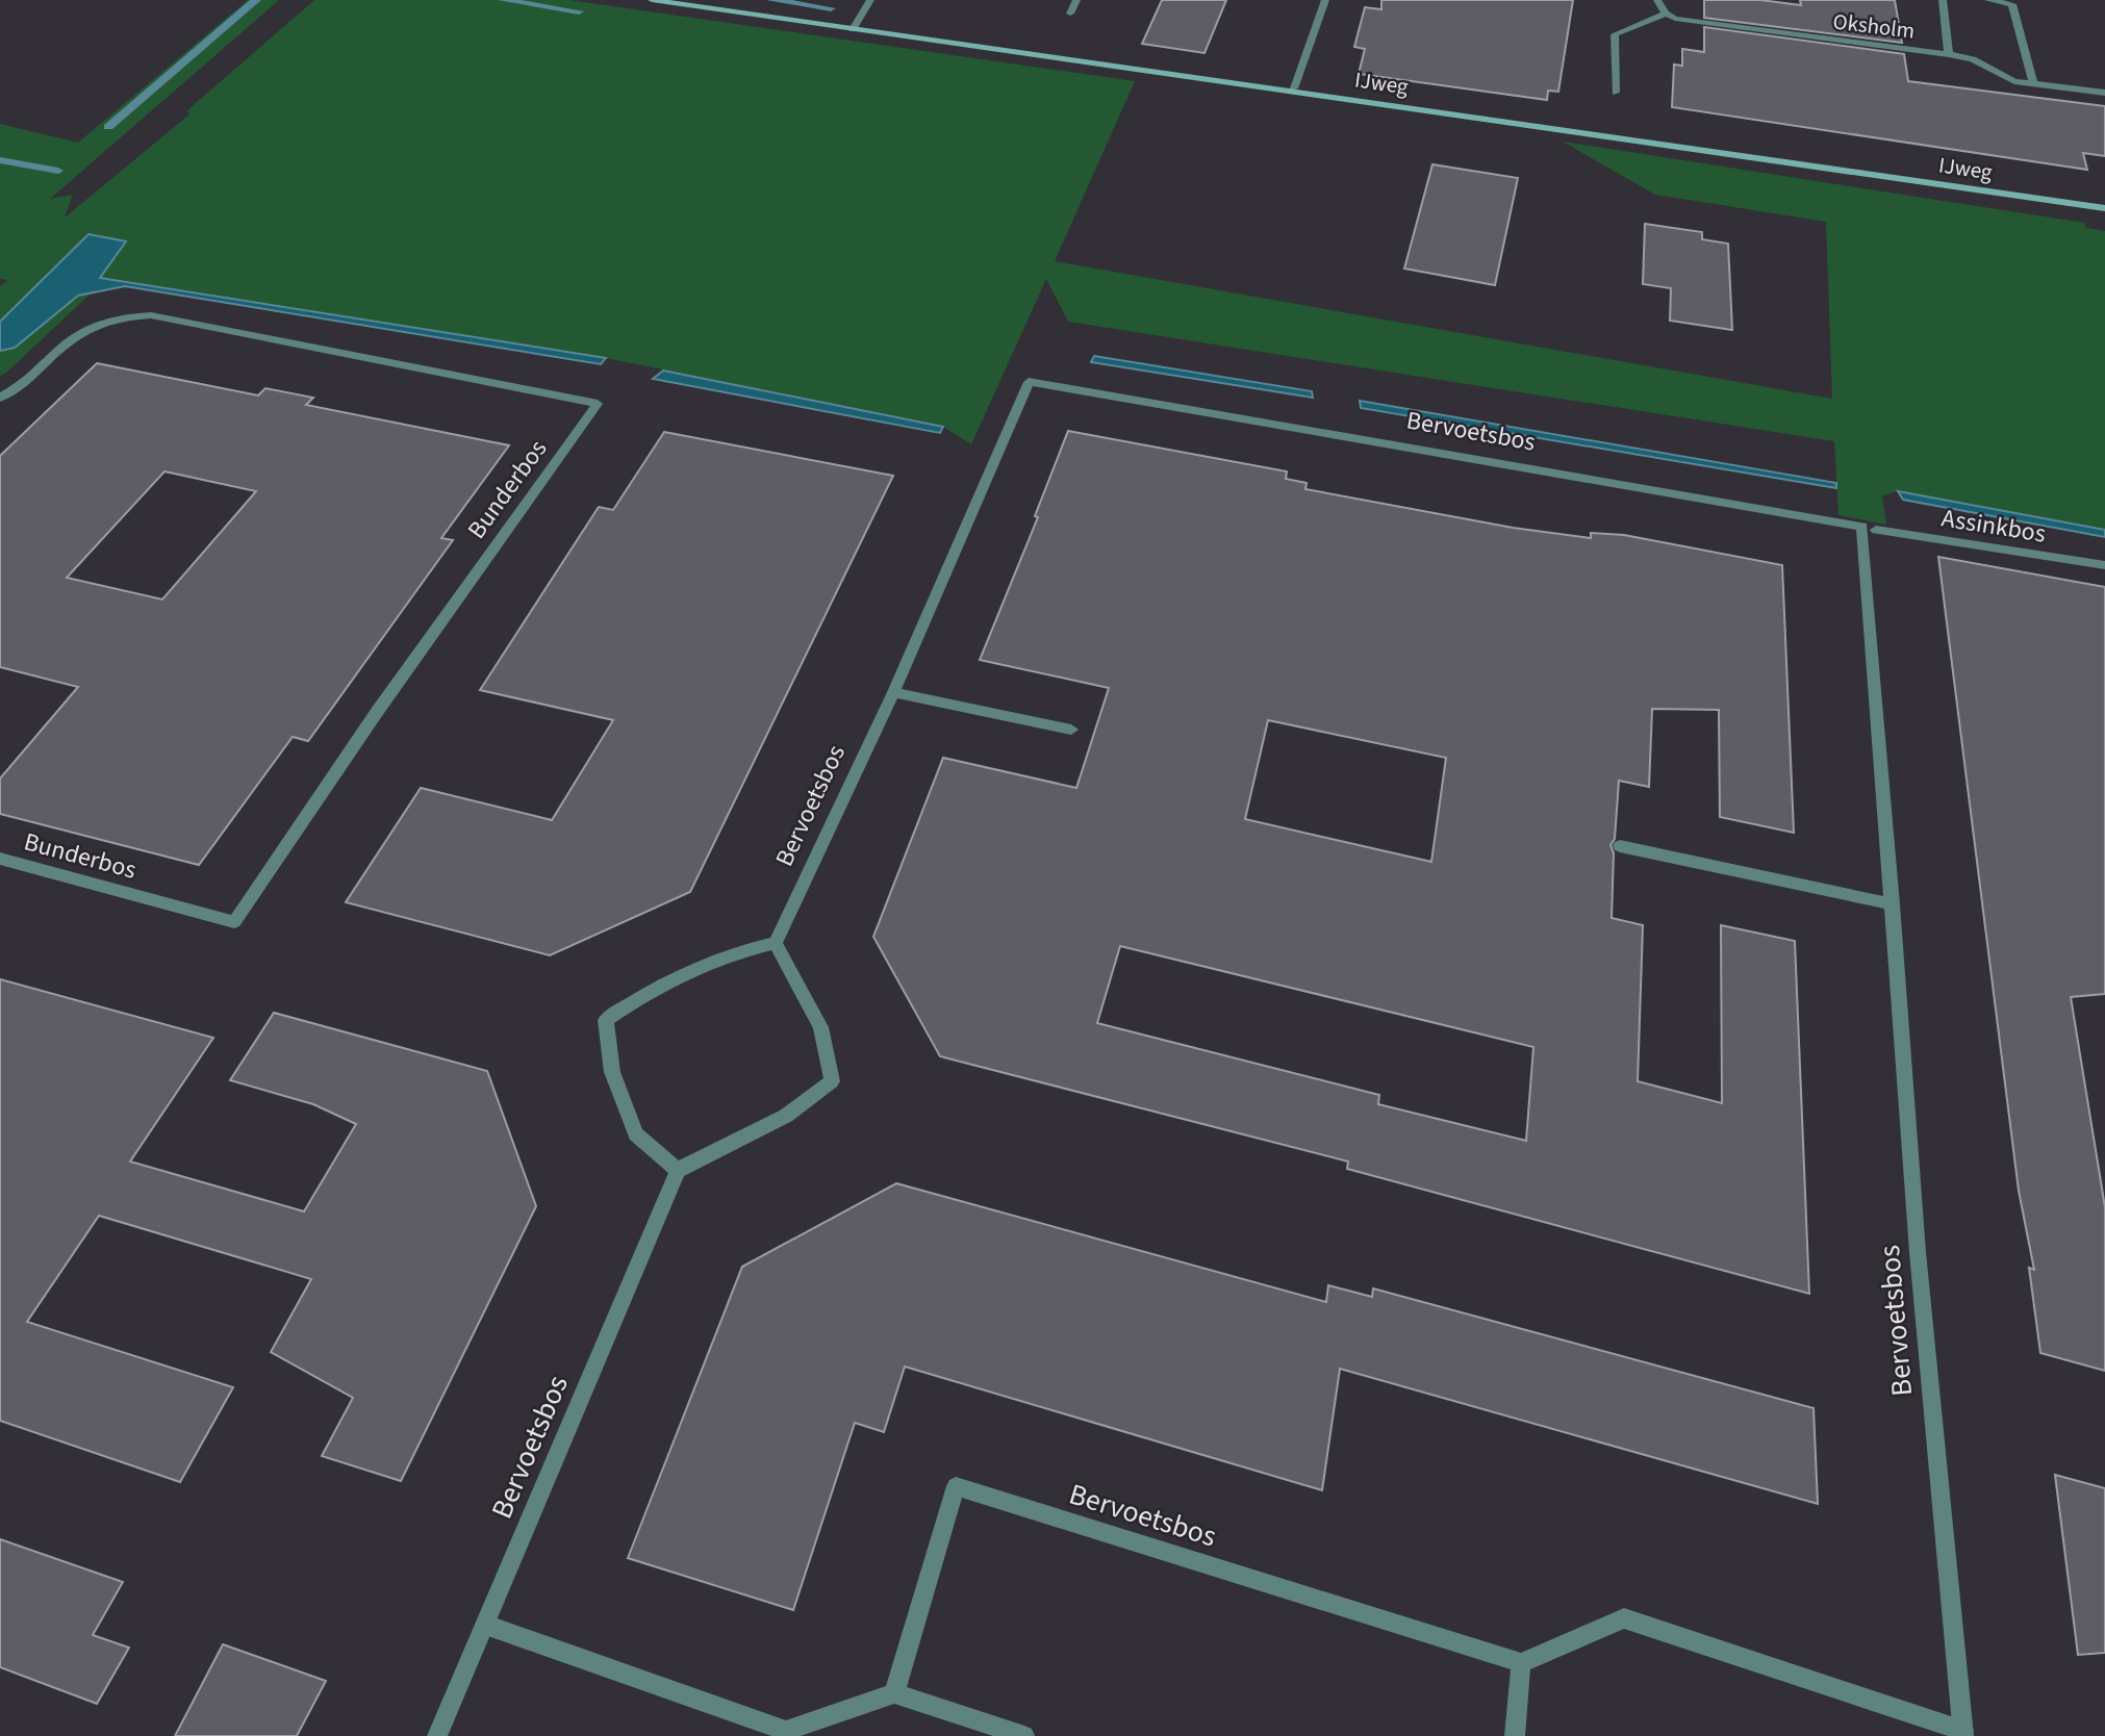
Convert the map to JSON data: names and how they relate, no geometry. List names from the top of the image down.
{
  "streets": {
    "street": [
      "Oksholm",
      "IJweg",
      "Bervoetsbos",
      "Bunderbos",
      "Assinkbos"
    ]
  }
}
